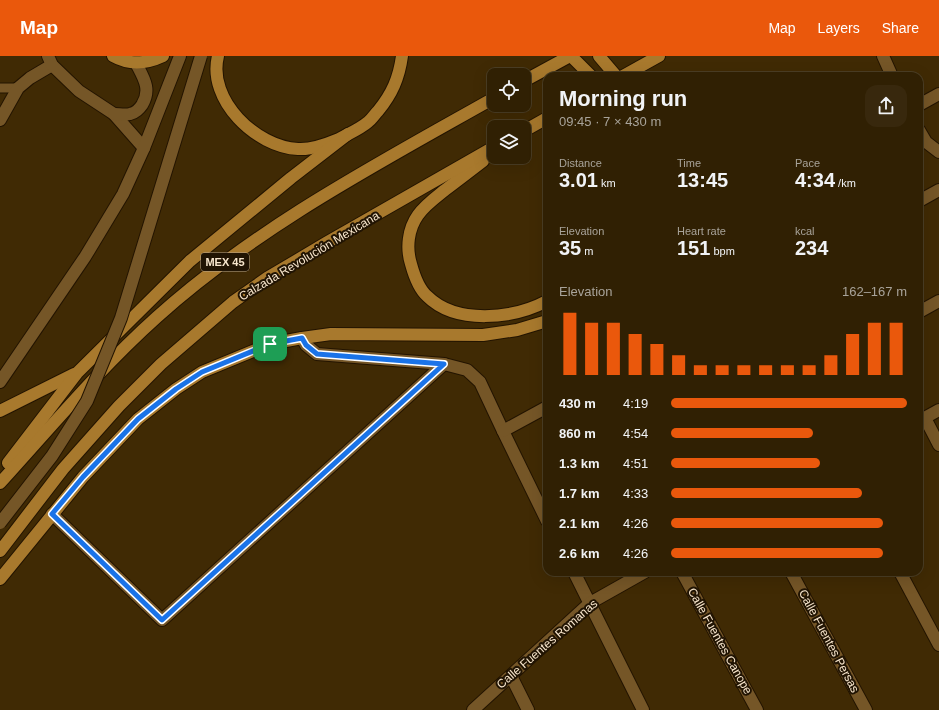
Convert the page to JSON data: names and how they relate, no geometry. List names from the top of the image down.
{
  "streets": {
    "main road": ["Calzada Revolución Mexicana", "MEX 45"],
    "street": ["Calle Fuentes Canope", "Calle Fuentes Persas", "Calle Fuentes Romanas"]
  },
  "page": {
    "header": "Map",
    "nav": ["Map", "Layers", "Share"],
    "heading": ["Morning run", "09:45 · 7 × 430 m"],
    "stats": [
      ["Distance", "3.01 km"],
      ["Time", "13:45"],
      ["Pace", "4:34 /km"],
      ["Elevation", "35 m"],
      ["Heart rate", "151 bpm"],
      ["kcal", "234"]
    ],
    "chart": ["Elevation", "162–167 m"],
    "list": [
      {
        "name": "430 m",
        "note": "4:19"
      },
      {
        "name": "860 m",
        "note": "4:54"
      },
      {
        "name": "1.3 km",
        "note": "4:51"
      },
      {
        "name": "1.7 km",
        "note": "4:33"
      },
      {
        "name": "2.1 km",
        "note": "4:26"
      },
      {
        "name": "2.6 km",
        "note": "4:26"
      }
    ]
  }
}
